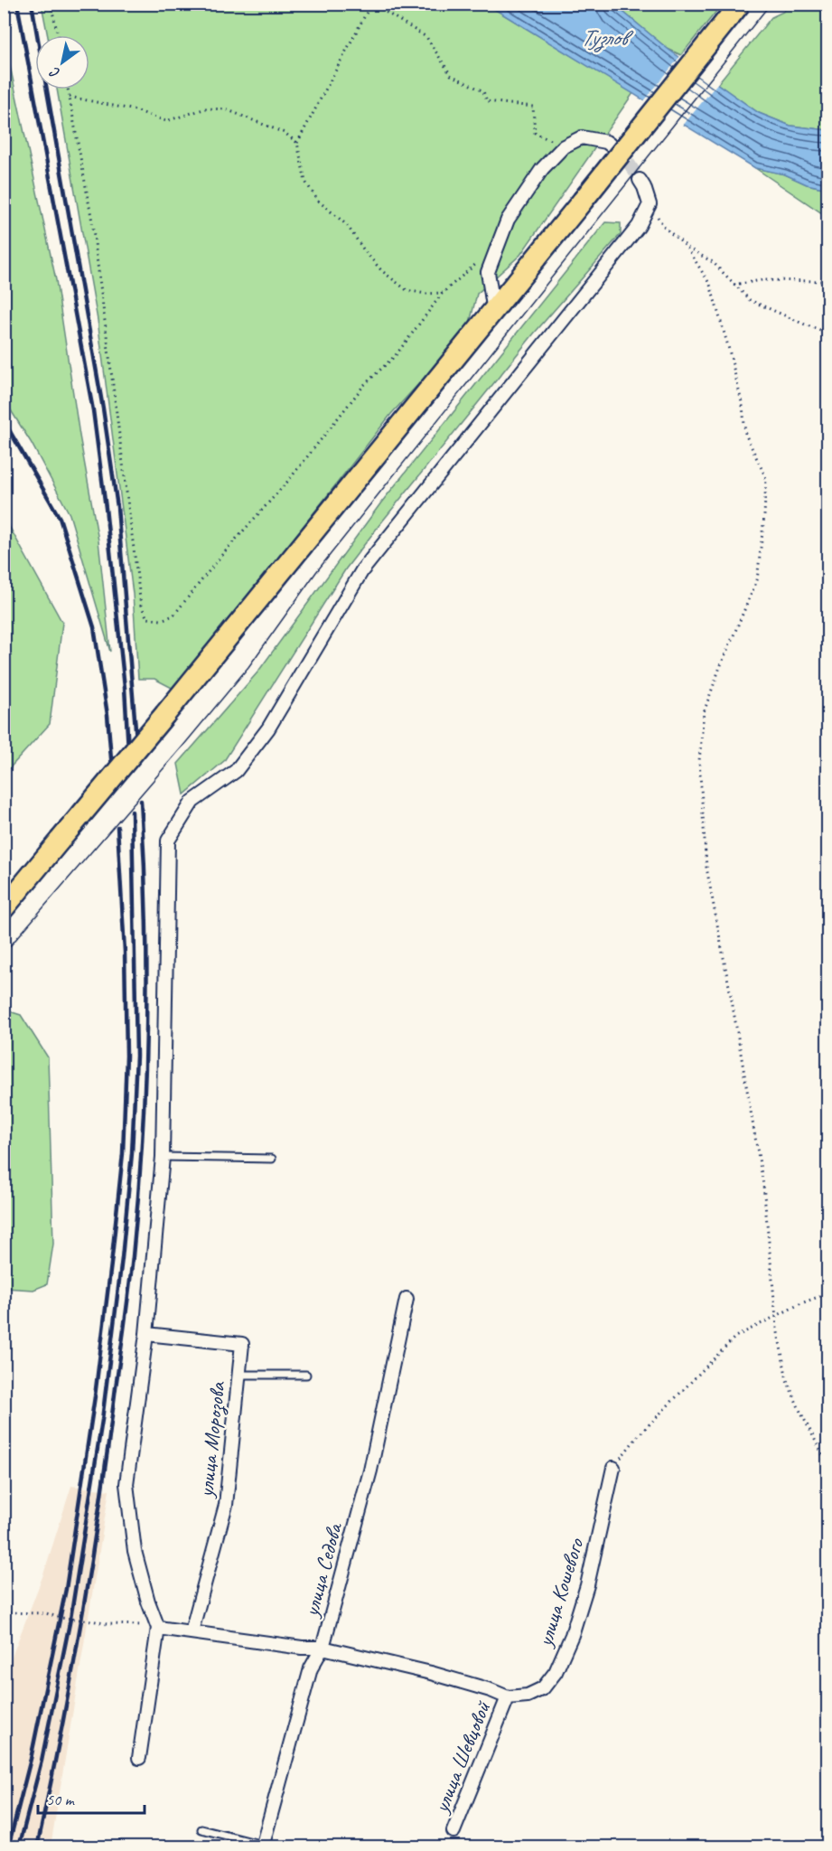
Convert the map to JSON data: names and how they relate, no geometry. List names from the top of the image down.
{
  "streets": {
    "street": [
      "улица Морозова",
      "улица Седова",
      "улица Кошевого",
      "улица Шевцовой"
    ]
  },
  "crossings": [
    ["улица Кошевого", "улица Шевцовой"]
  ],
  "water": ["Тузлов"],
  "scale_bar": "50 m",
  "north": "bottom left"
}
